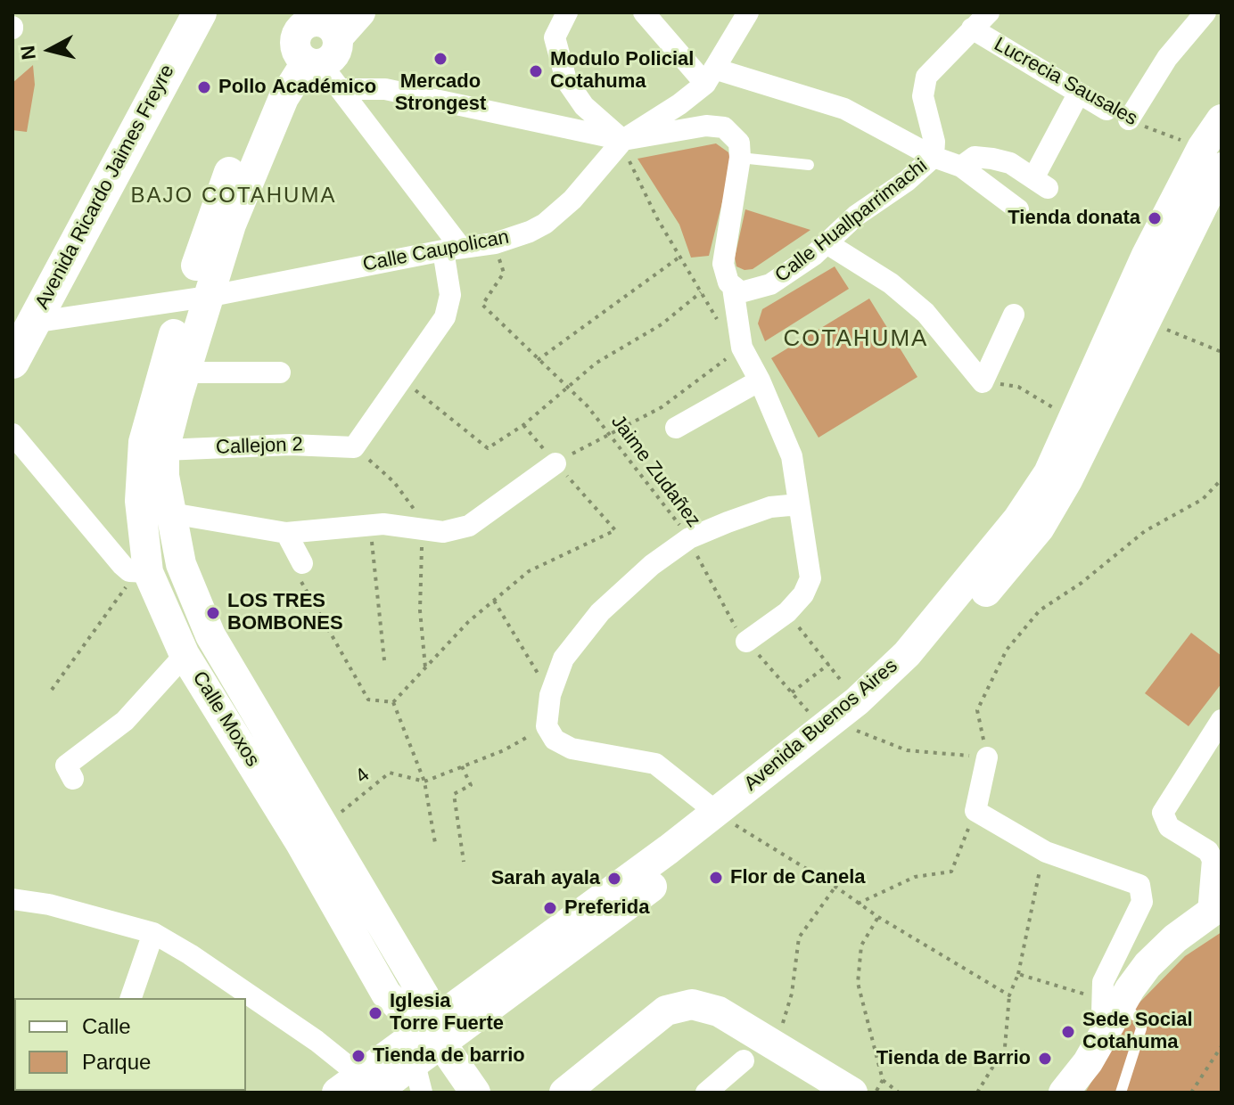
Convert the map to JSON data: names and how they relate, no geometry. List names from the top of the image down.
{
  "streets": {
    "main road": ["Avenida Ricardo Jaimes Freyre", "Calle Moxos", "Avenida Buenos Aires"],
    "street": [
      "Lucrecia Sausales",
      "Calle Huallparrimachi",
      "Calle Caupolican",
      "Callejon 2"
    ],
    "path": ["Jaime Zudañez", "4"]
  },
  "crossings": [
    ["Lucrecia Sausales", "Calle Huallparrimachi"],
    ["Lucrecia Sausales", "Avenida Buenos Aires"],
    ["Avenida Ricardo Jaimes Freyre", "Calle Caupolican"],
    ["Calle Caupolican", "Jaime Zudañez"],
    ["Calle Caupolican", "Calle Moxos"],
    ["Callejon 2", "Calle Moxos"],
    ["Jaime Zudañez", "Avenida Buenos Aires"],
    ["Calle Moxos", "Avenida Buenos Aires"],
    ["Calle Moxos", "4"]
  ],
  "districts": ["BAJO COTAHUMA", "COTAHUMA"],
  "places": [
    "Mercado Strongest",
    "Modulo Policial Cotahuma",
    "Pollo Académico",
    "Tienda donata",
    "LOS TRES BOMBONES",
    "Flor de Canela",
    "Sarah ayala",
    "Preferida",
    "Iglesia Torre Fuerte",
    "Sede Social Cotahuma",
    "Tienda de barrio",
    "Tienda de Barrio"
  ],
  "legend": ["Calle", "Parque"],
  "north": "left"
}
